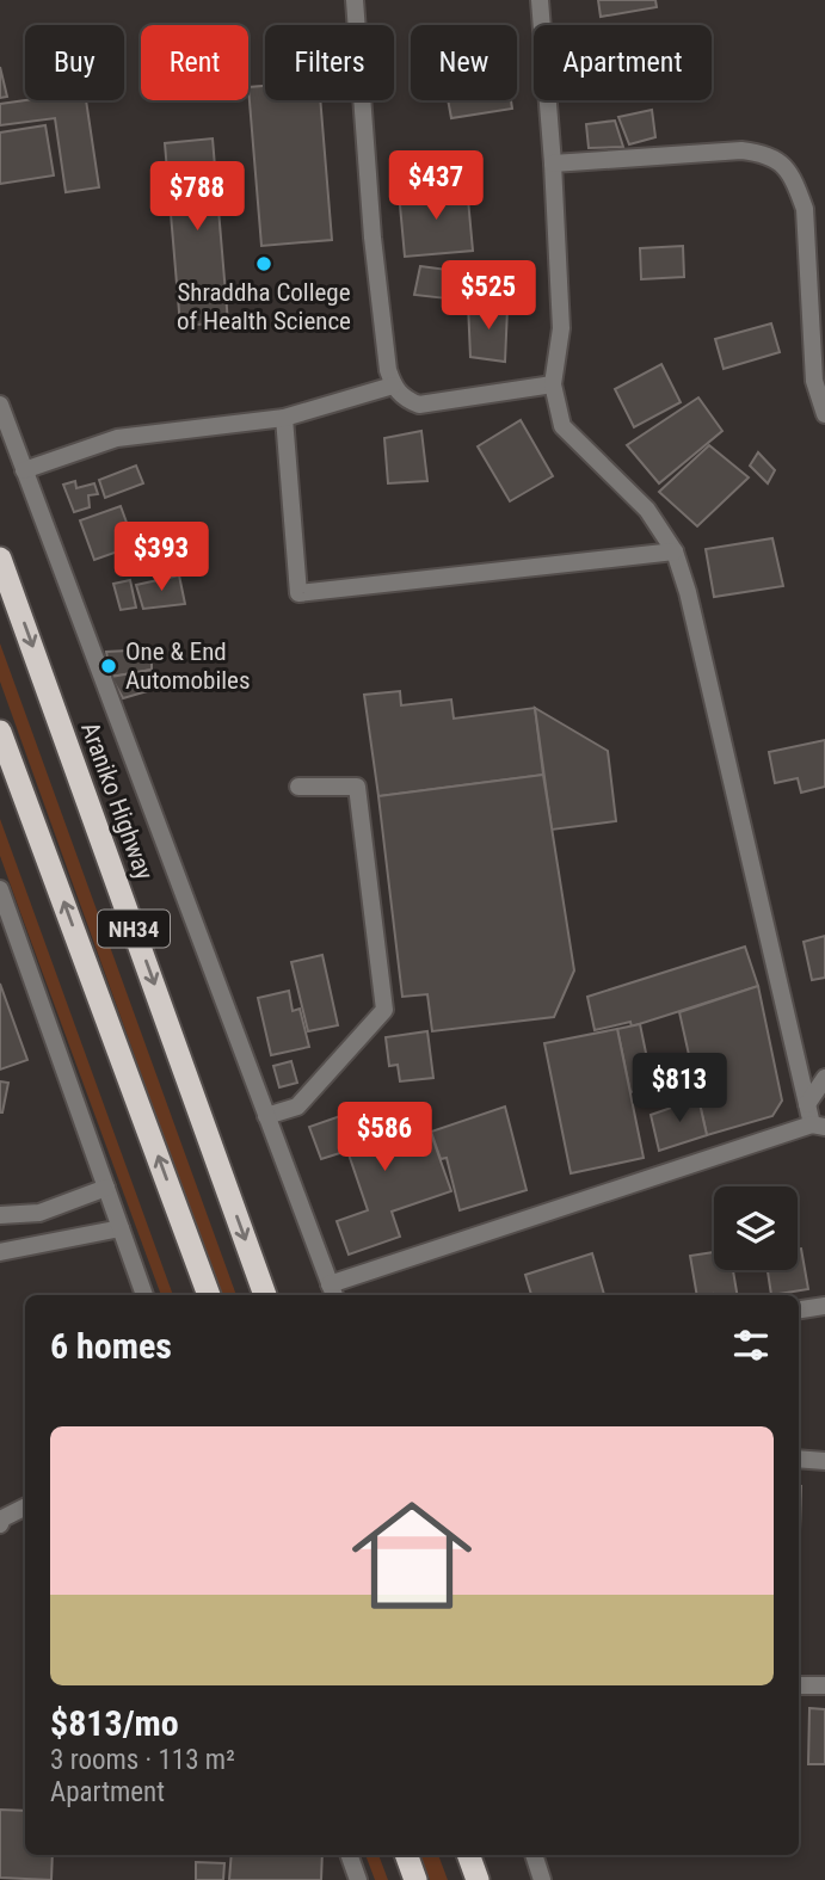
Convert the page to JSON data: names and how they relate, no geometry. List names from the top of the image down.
{
  "streets": {
    "highway": ["Araniko Highway", "NH34"]
  },
  "places": ["Shraddha College of Health Science", "One & End Automobiles"],
  "page": {
    "chip": [
      "Buy",
      "Rent",
      "Filters",
      "New",
      "Apartment"
    ],
    "price": [
      "$437",
      "$788",
      "$525",
      "$393",
      "$813",
      "$586"
    ],
    "heading": "6 homes",
    "list": [
      {
        "name": "$813/mo",
        "note": "3 rooms · 113 m² · Apartment"
      }
    ]
  }
}
